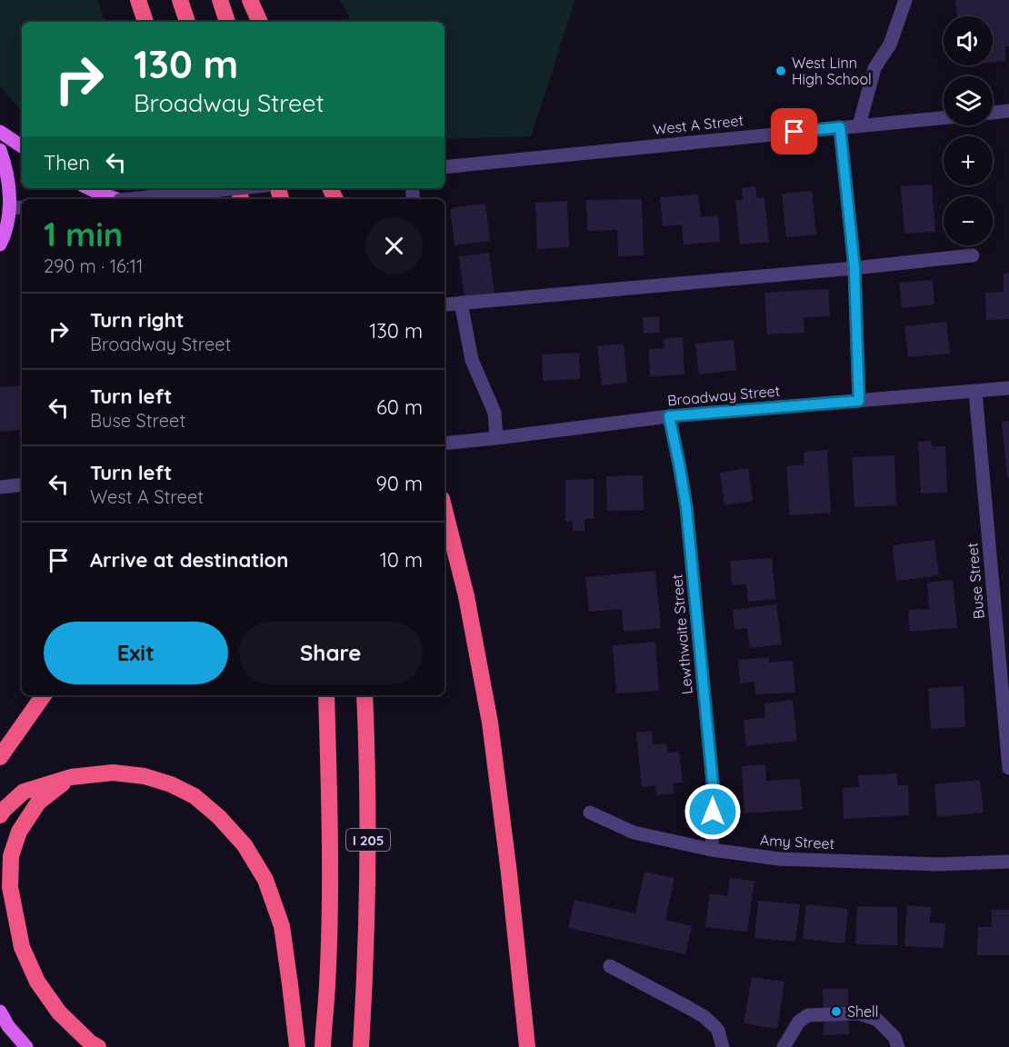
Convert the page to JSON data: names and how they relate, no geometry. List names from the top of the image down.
{
  "streets": {
    "highway": ["I 205"],
    "street": [
      "West A Street",
      "Broadway Street",
      "Buse Street",
      "Lewthwaite Street",
      "Amy Street"
    ]
  },
  "crossings": [
    ["Broadway Street", "Buse Street"],
    ["Broadway Street", "Lewthwaite Street"],
    ["Lewthwaite Street", "Amy Street"]
  ],
  "places": ["West Linn High School", "Shell"],
  "page": {
    "map_buttons": ["+", "−"],
    "turn": ["130 m", "Broadway Street"],
    "then": "Then",
    "heading": ["1 min", "290 m · 16:11"],
    "list": [
      {
        "name": "Turn right",
        "note": "Broadway Street",
        "value": "130 m"
      },
      {
        "name": "Turn left",
        "note": "Buse Street",
        "value": "60 m"
      },
      {
        "name": "Turn left",
        "note": "West A Street",
        "value": "90 m"
      },
      {
        "name": "Arrive at destination",
        "value": "10 m"
      }
    ],
    "buttons": ["Exit", "Share"]
  }
}
